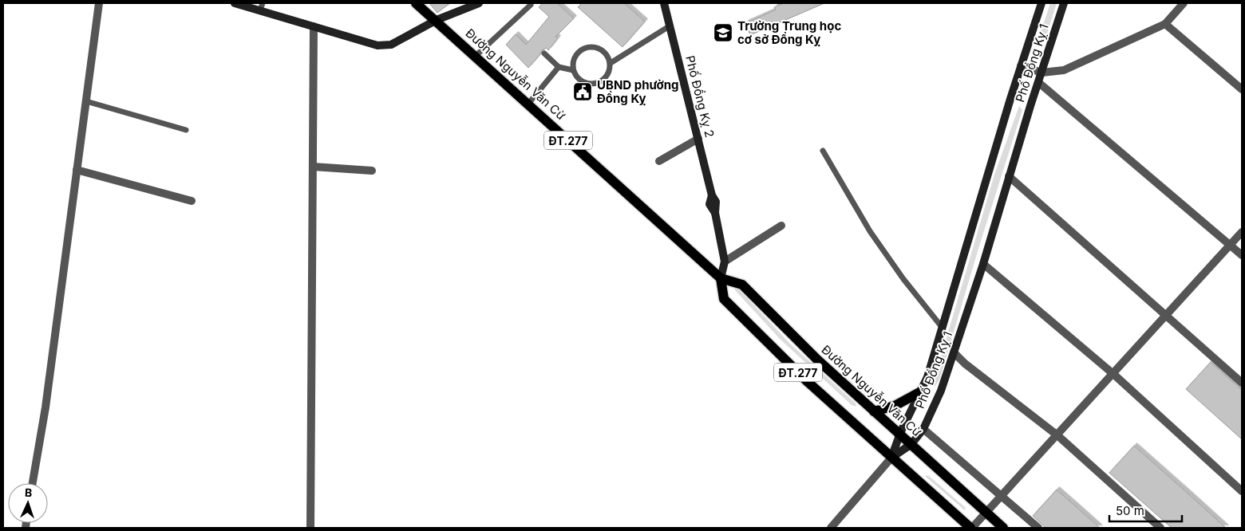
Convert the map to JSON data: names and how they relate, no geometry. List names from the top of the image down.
{
  "streets": {
    "main road": [
      "Phố Đồng Kỵ 1",
      "Đường Nguyễn Văn Cừ",
      "Phố Đồng Kỵ 2",
      "ĐT.277"
    ]
  },
  "crossings": [
    ["Phố Đồng Kỵ 1", "Đường Nguyễn Văn Cừ"],
    ["Phố Đồng Kỵ 1", "ĐT.277"],
    ["Đường Nguyễn Văn Cừ", "Phố Đồng Kỵ 2"],
    ["Đường Nguyễn Văn Cừ", "ĐT.277"],
    ["Phố Đồng Kỵ 2", "ĐT.277"]
  ],
  "places": {
    "school or university": ["Trường Trung học cơ sở Đồng Kỵ"],
    "public building": ["UBND phường Đồng Kỵ"]
  },
  "scale_bar": "50 m",
  "north": "top"
}
